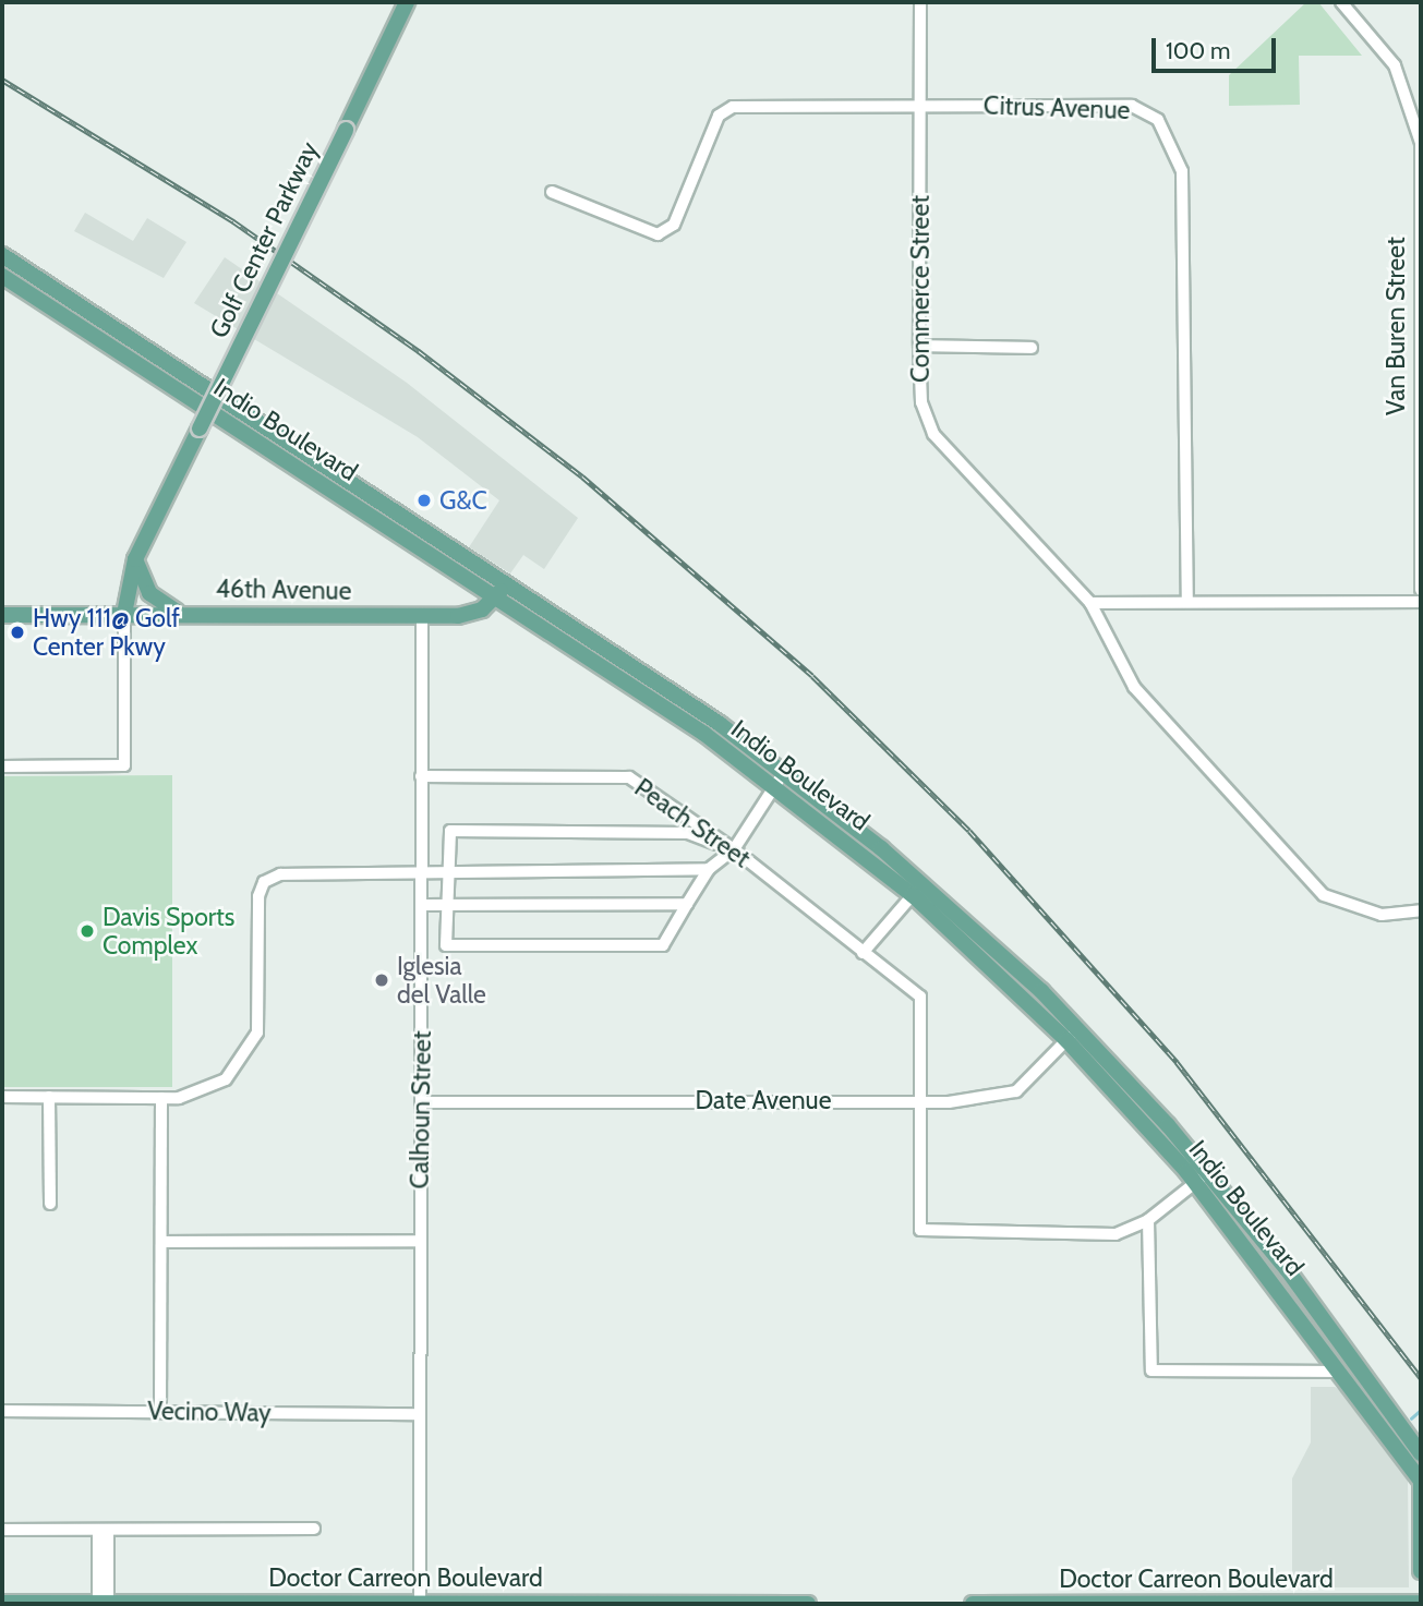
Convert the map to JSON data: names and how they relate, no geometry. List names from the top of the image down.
{
  "streets": {
    "main road": [
      "Golf Center Parkway",
      "Indio Boulevard",
      "46th Avenue",
      "Doctor Carreon Boulevard"
    ],
    "street": [
      "Citrus Avenue",
      "Commerce Street",
      "Van Buren Street",
      "Peach Street",
      "Date Avenue",
      "Calhoun Street",
      "Vecino Way"
    ]
  },
  "crossings": [
    ["Citrus Avenue", "Commerce Street"],
    ["Golf Center Parkway", "46th Avenue"],
    ["Indio Boulevard", "46th Avenue"],
    ["Indio Boulevard", "Date Avenue"],
    ["46th Avenue", "Calhoun Street"],
    ["Peach Street", "Date Avenue"],
    ["Peach Street", "Calhoun Street"],
    ["Date Avenue", "Calhoun Street"],
    ["Calhoun Street", "Vecino Way"],
    ["Calhoun Street", "Doctor Carreon Boulevard"]
  ],
  "places": [
    "G&C",
    "Hwy 111@ Golf Center Pkwy",
    "Davis Sports Complex",
    "Iglesia del Valle"
  ],
  "scale_bar": "100 m"
}
